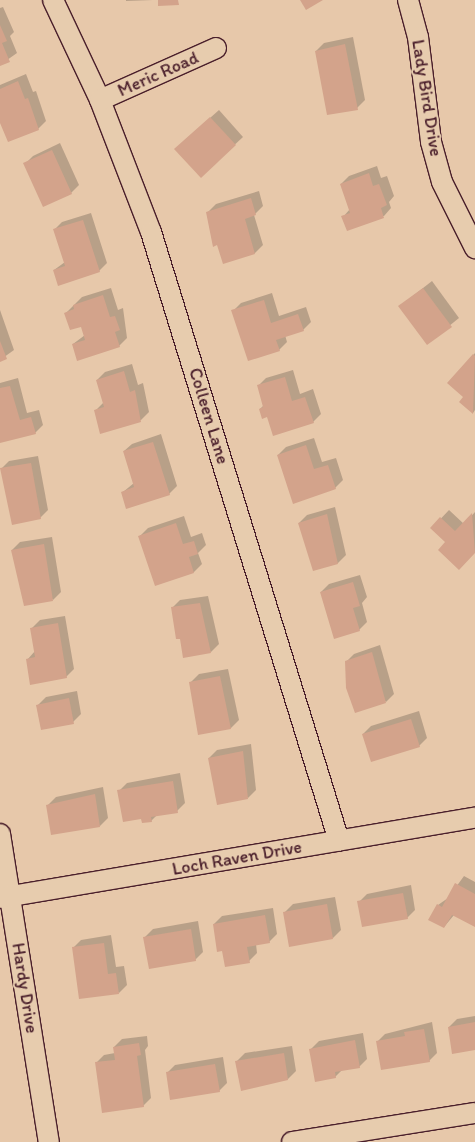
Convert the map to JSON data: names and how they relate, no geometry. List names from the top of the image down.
{
  "streets": {
    "street": [
      "Meric Road",
      "Lady Bird Drive",
      "Colleen Lane",
      "Loch Raven Drive",
      "Hardy Drive"
    ]
  },
  "crossings": [
    ["Meric Road", "Colleen Lane"],
    ["Colleen Lane", "Loch Raven Drive"],
    ["Loch Raven Drive", "Hardy Drive"]
  ]
}
